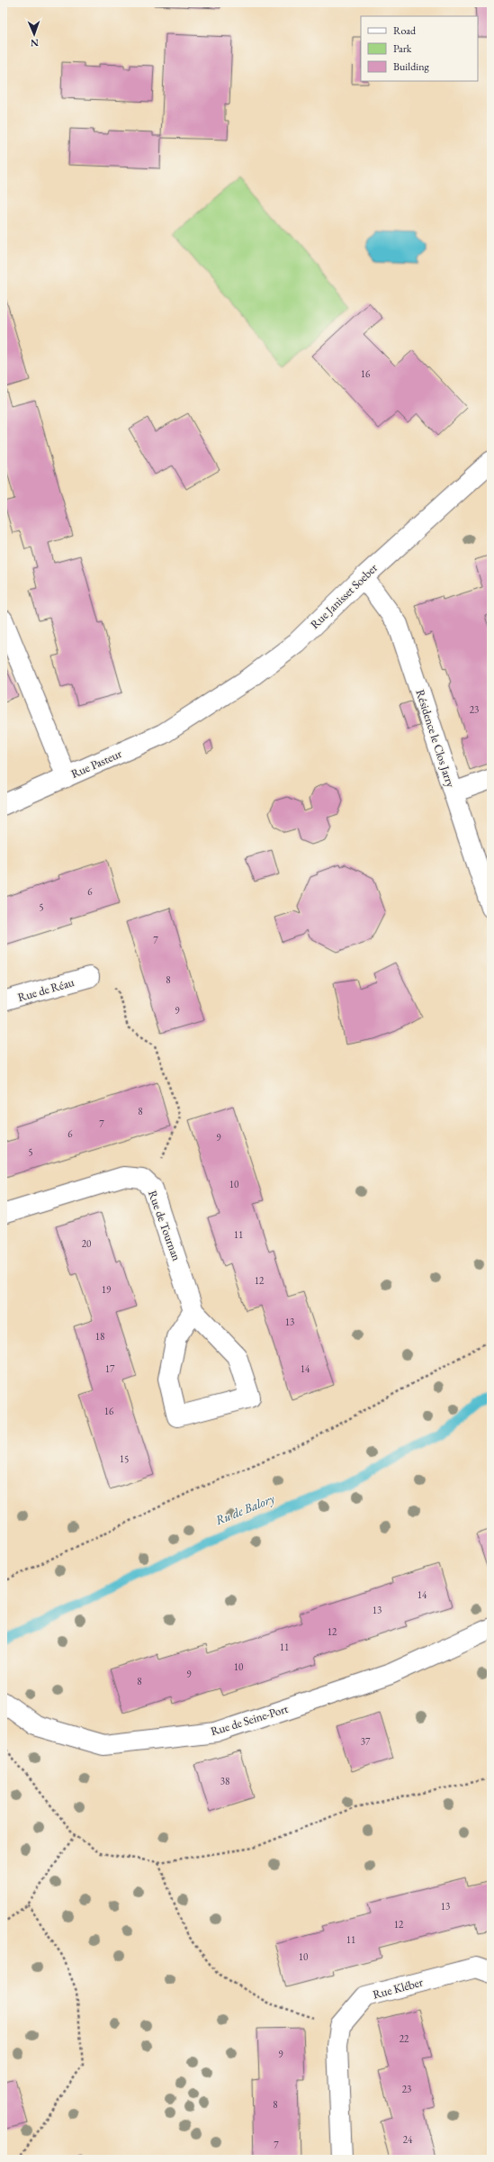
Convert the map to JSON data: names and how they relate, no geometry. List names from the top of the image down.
{
  "streets": {
    "street": [
      "Rue Janisset Soeber",
      "Résidence le Clos Jarry",
      "Rue Pasteur",
      "Rue de Réau",
      "Rue de Tournan",
      "Rue de Seine-Port",
      "Rue Kléber"
    ]
  },
  "crossings": [
    ["Rue Janisset Soeber", "Résidence le Clos Jarry"],
    ["Rue Janisset Soeber", "Rue Pasteur"]
  ],
  "water": ["Ru de Balory"],
  "house_numbers": [
    "16",
    "23",
    "6",
    "5",
    "7",
    "8",
    "9",
    "8",
    "7",
    "6",
    "9",
    "5",
    "10",
    "11",
    "20",
    "12",
    "19",
    "13",
    "18",
    "17",
    "14",
    "16",
    "15",
    "14",
    "13",
    "12",
    "11",
    "10",
    "9",
    "8",
    "37",
    "38",
    "13",
    "12",
    "11",
    "10",
    "22",
    "9",
    "23",
    "8",
    "24",
    "7"
  ],
  "legend": ["Road", "Park", "Building"],
  "north": "bottom"
}
